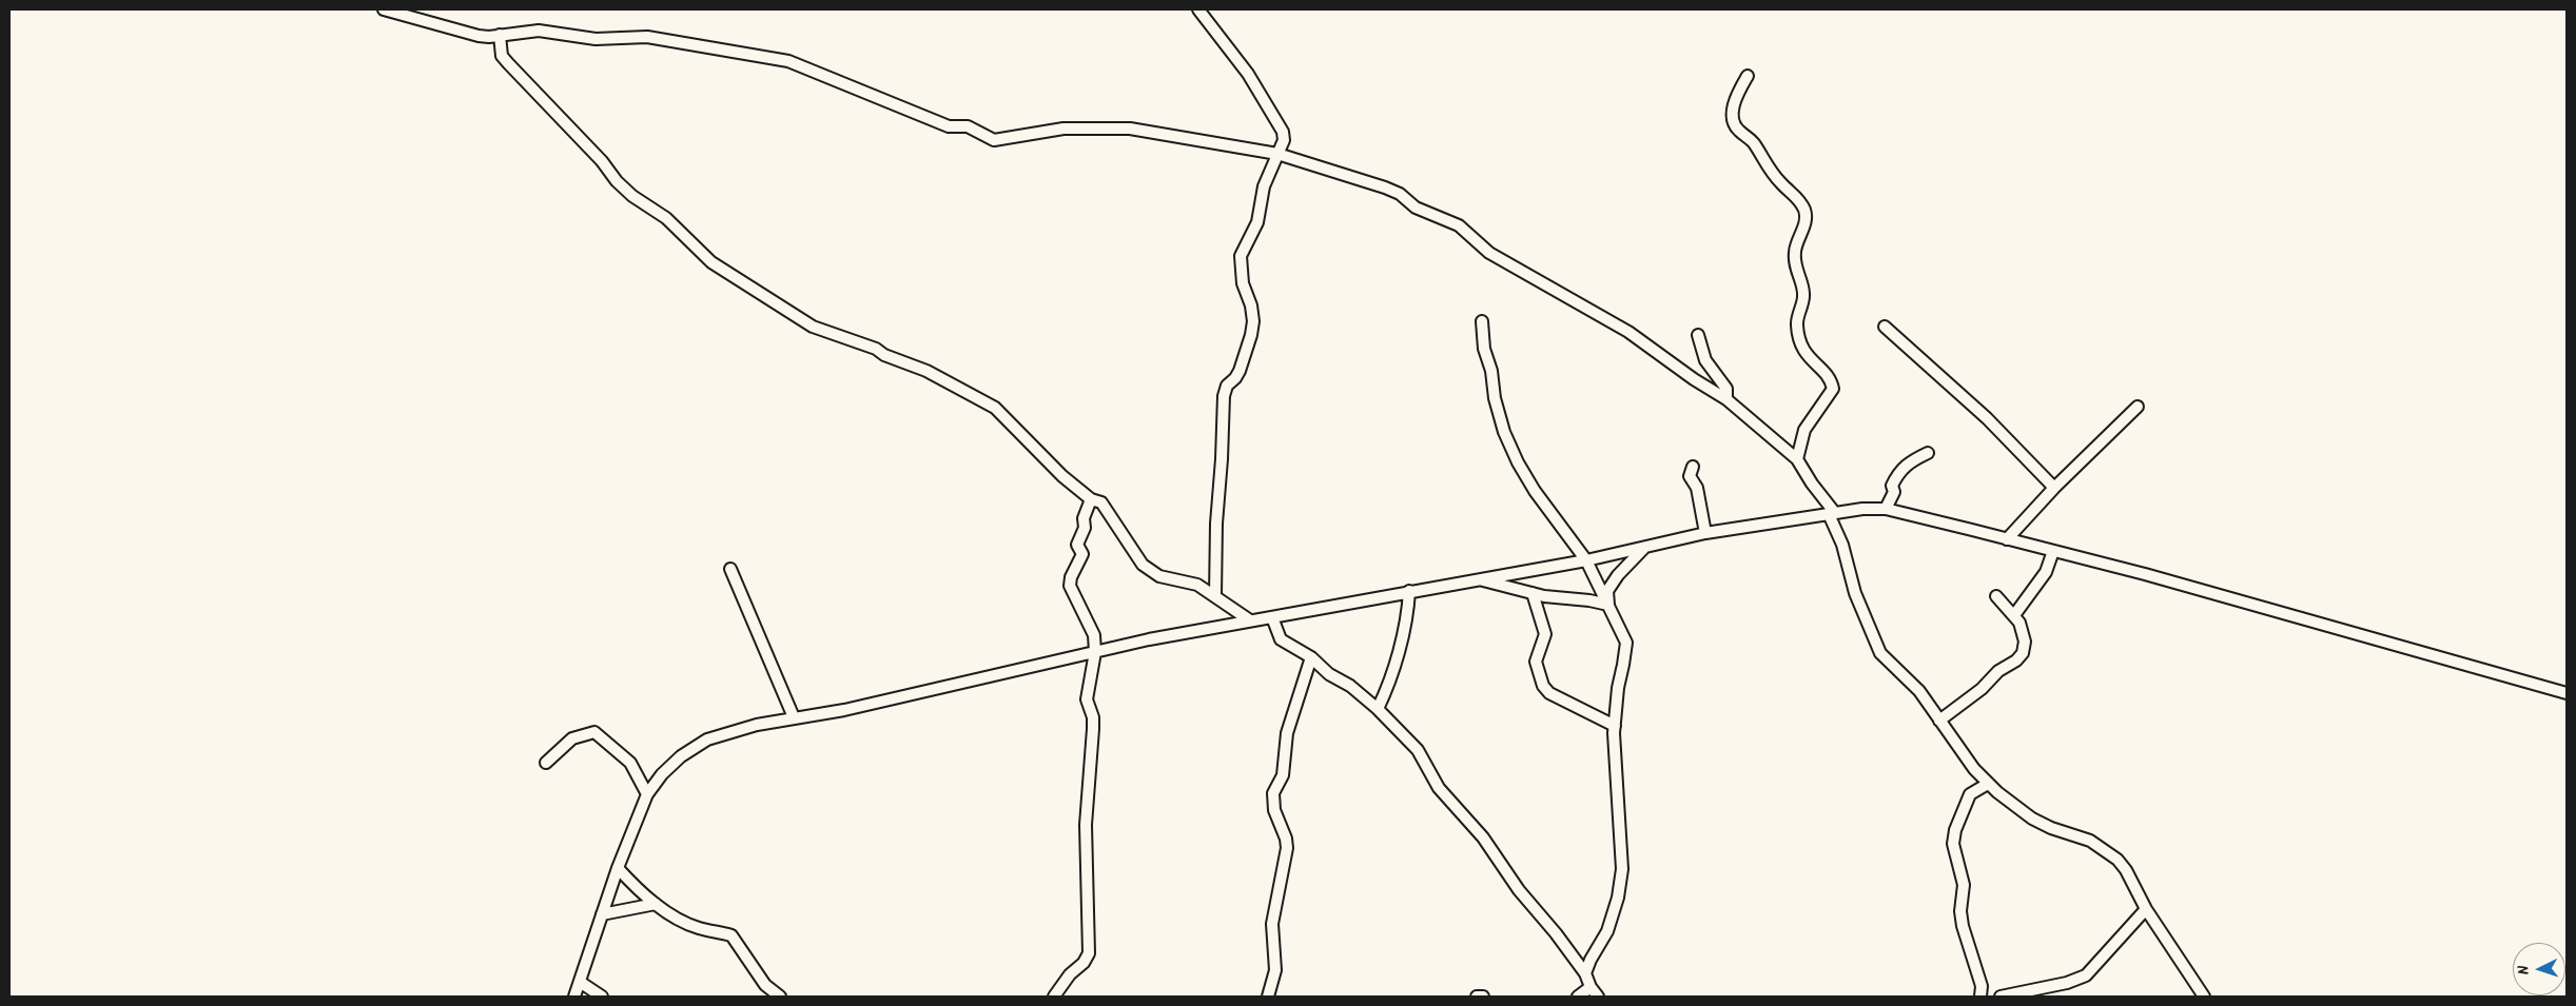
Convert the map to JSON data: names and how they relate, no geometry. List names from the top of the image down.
{
  "north": "left"
}
